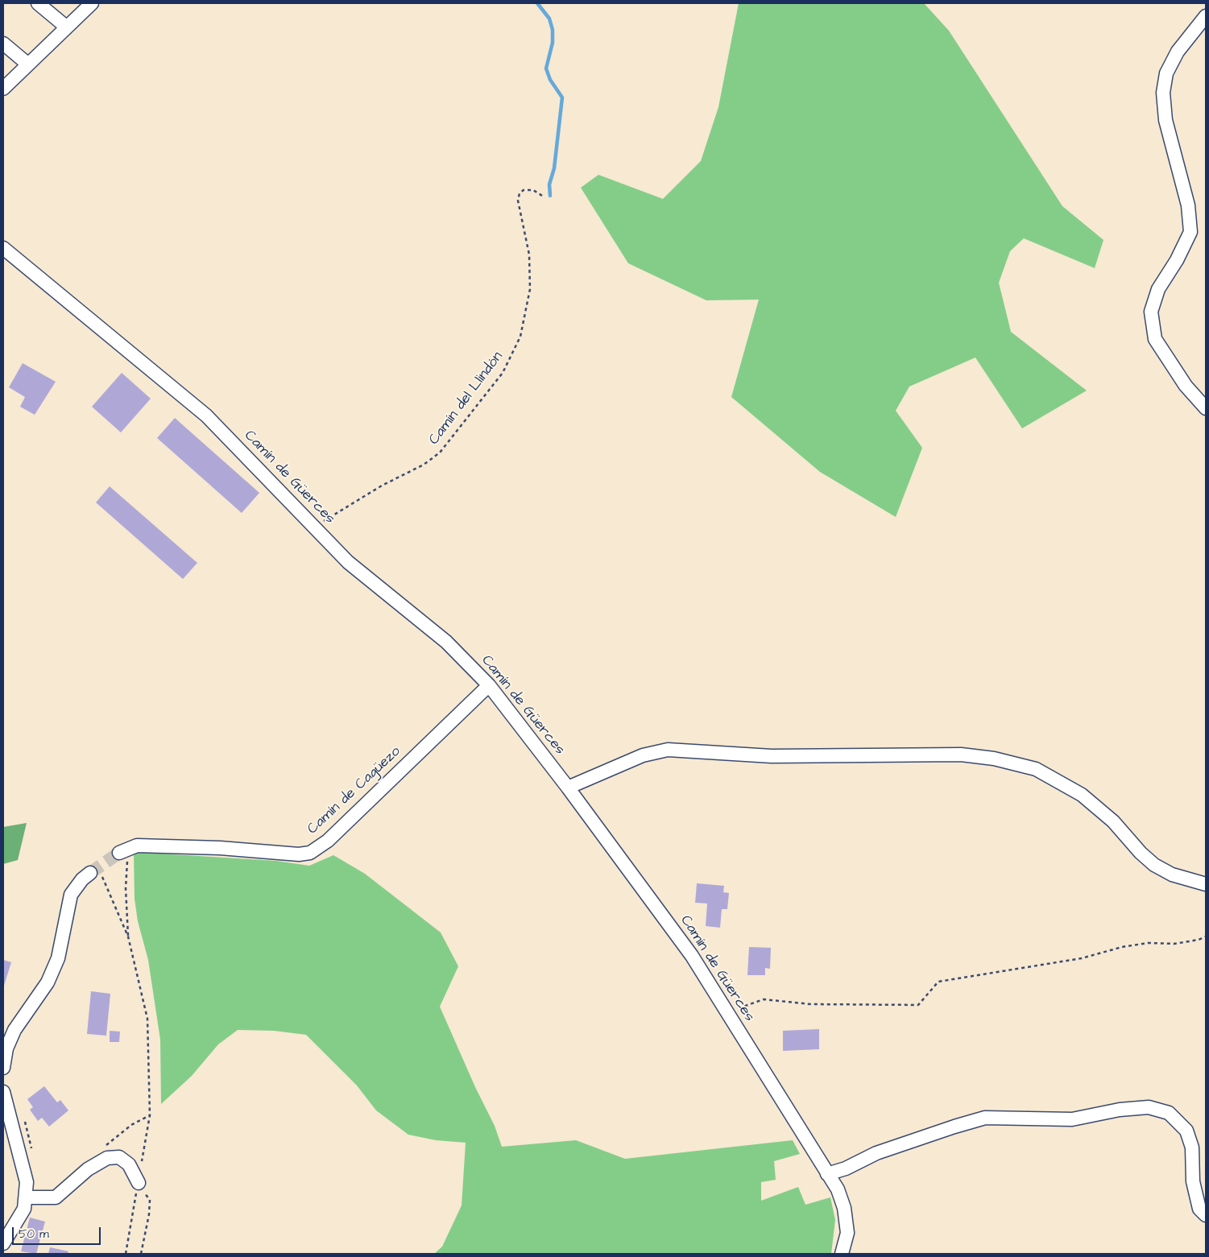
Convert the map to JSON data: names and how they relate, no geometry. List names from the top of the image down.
{
  "streets": {
    "street": ["Camín de Güerces", "Camín de Cagüezo"],
    "path": ["Camín del Llindón"]
  },
  "crossings": [
    ["Camín del Llindón", "Camín de Güerces"],
    ["Camín de Güerces", "Camín de Cagüezo"]
  ],
  "scale_bar": "50 m"
}
